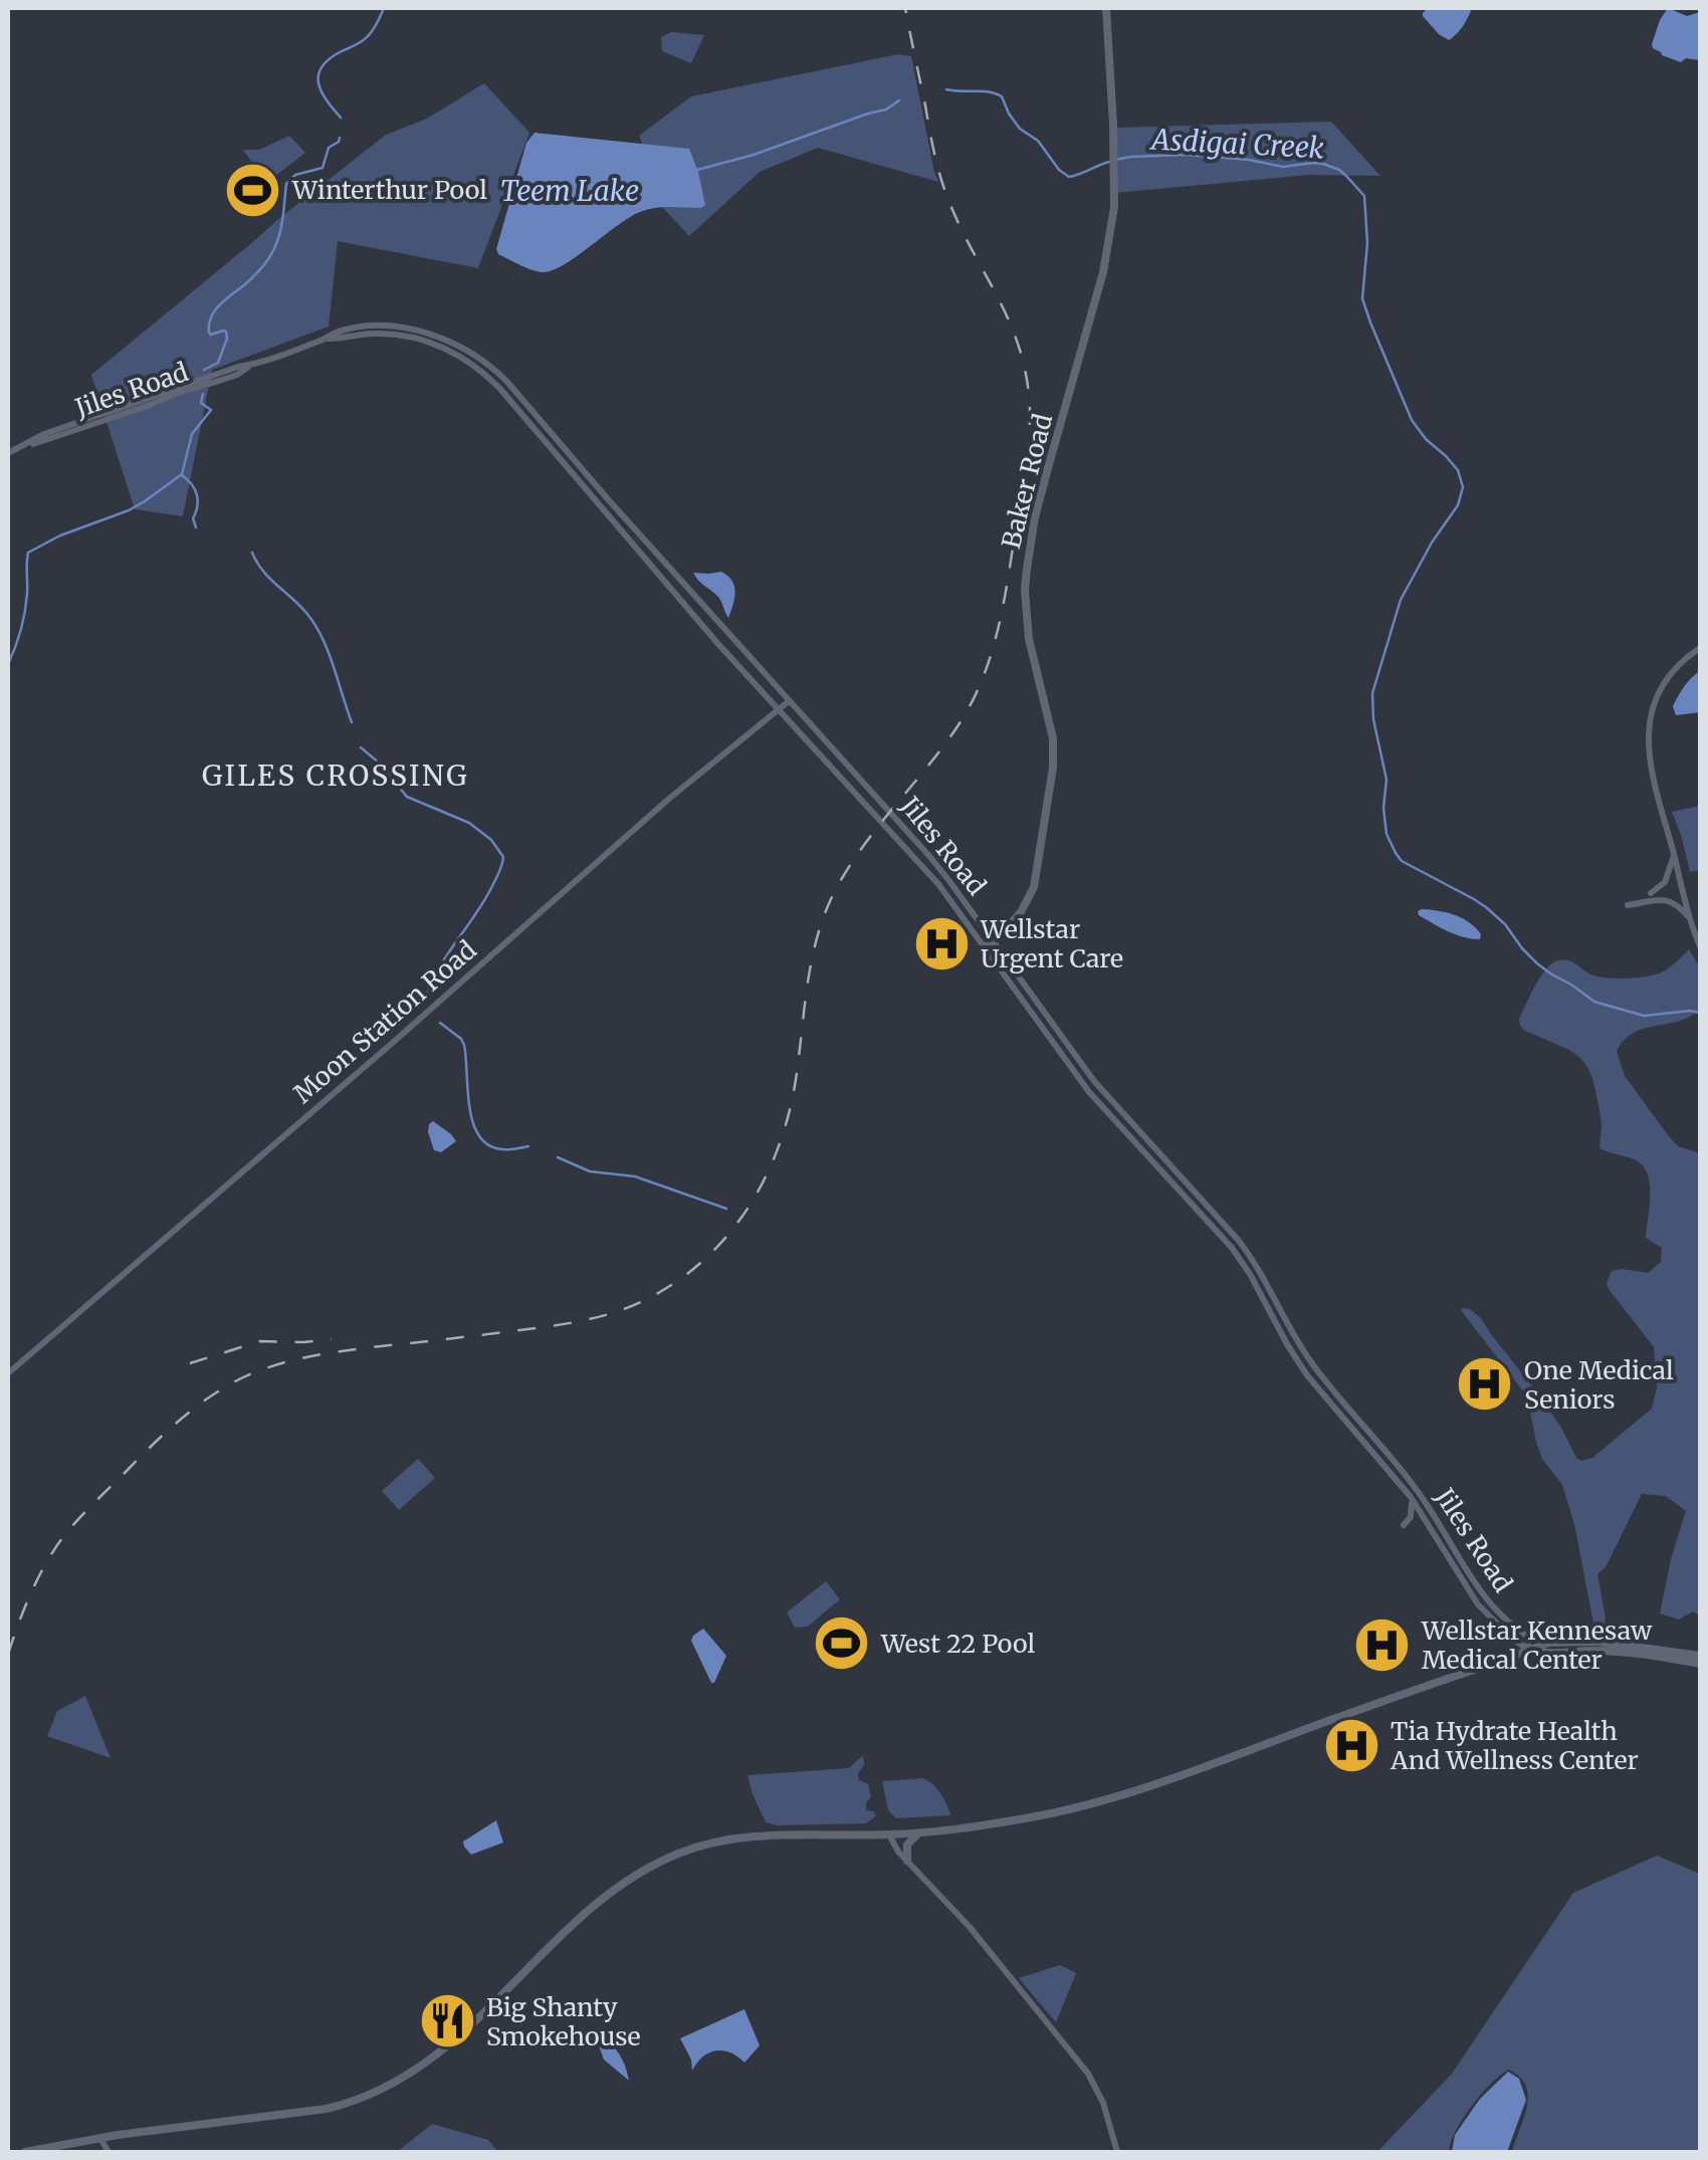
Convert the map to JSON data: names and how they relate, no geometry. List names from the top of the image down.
{
  "streets": {
    "main road": ["Baker Road"],
    "street": ["Jiles Road", "Moon Station Road"]
  },
  "crossings": [
    ["Jiles Road", "Baker Road"],
    ["Jiles Road", "Moon Station Road"]
  ],
  "districts": ["GILES CROSSING"],
  "water": ["Asdigai Creek", "Teem Lake"],
  "places": {
    "sports": ["Winterthur Pool", "West 22 Pool"],
    "hospital": [
      "Wellstar Urgent Care",
      "One Medical Seniors",
      "Wellstar Kennesaw Medical Center",
      "Tia Hydrate Health And Wellness Center"
    ],
    "restaurant": ["Big Shanty Smokehouse"]
  }
}
